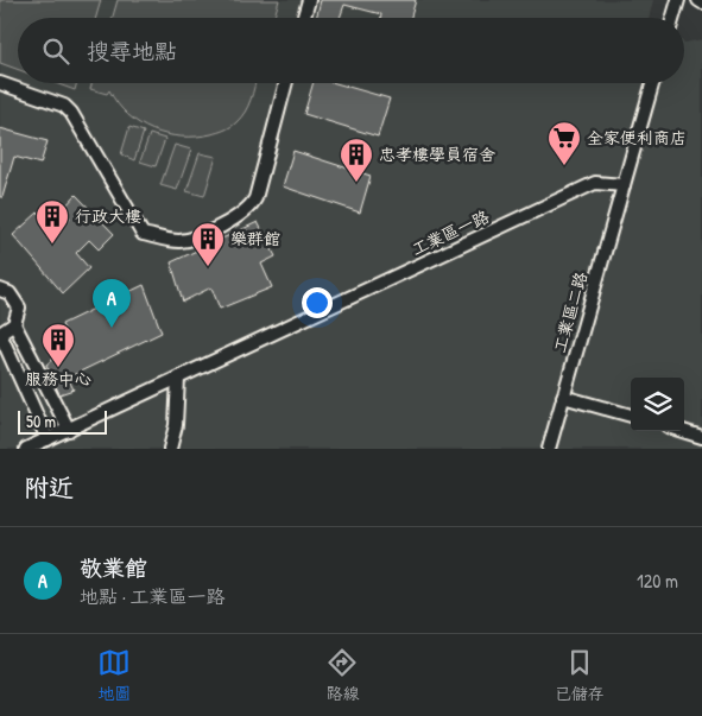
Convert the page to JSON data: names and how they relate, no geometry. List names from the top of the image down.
{
  "streets": {
    "street": ["工業區一路", "工業區二路"]
  },
  "crossings": [
    ["工業區一路", "工業區二路"]
  ],
  "places": {
    "supermarket": ["全家便利商店"],
    "building": [
      "忠孝樓學員宿舍",
      "行政大樓",
      "樂群館",
      "服務中心"
    ]
  },
  "scale_bar": "50 m",
  "page": {
    "search": "搜尋地點",
    "pins": "A",
    "scale": "50 m",
    "heading": "附近",
    "list": [
      {
        "mark": "A",
        "name": "敬業館",
        "note": "地點 · 工業區一路",
        "value": "120 m"
      }
    ],
    "nav": ["地圖", "路線", "已儲存"]
  }
}
